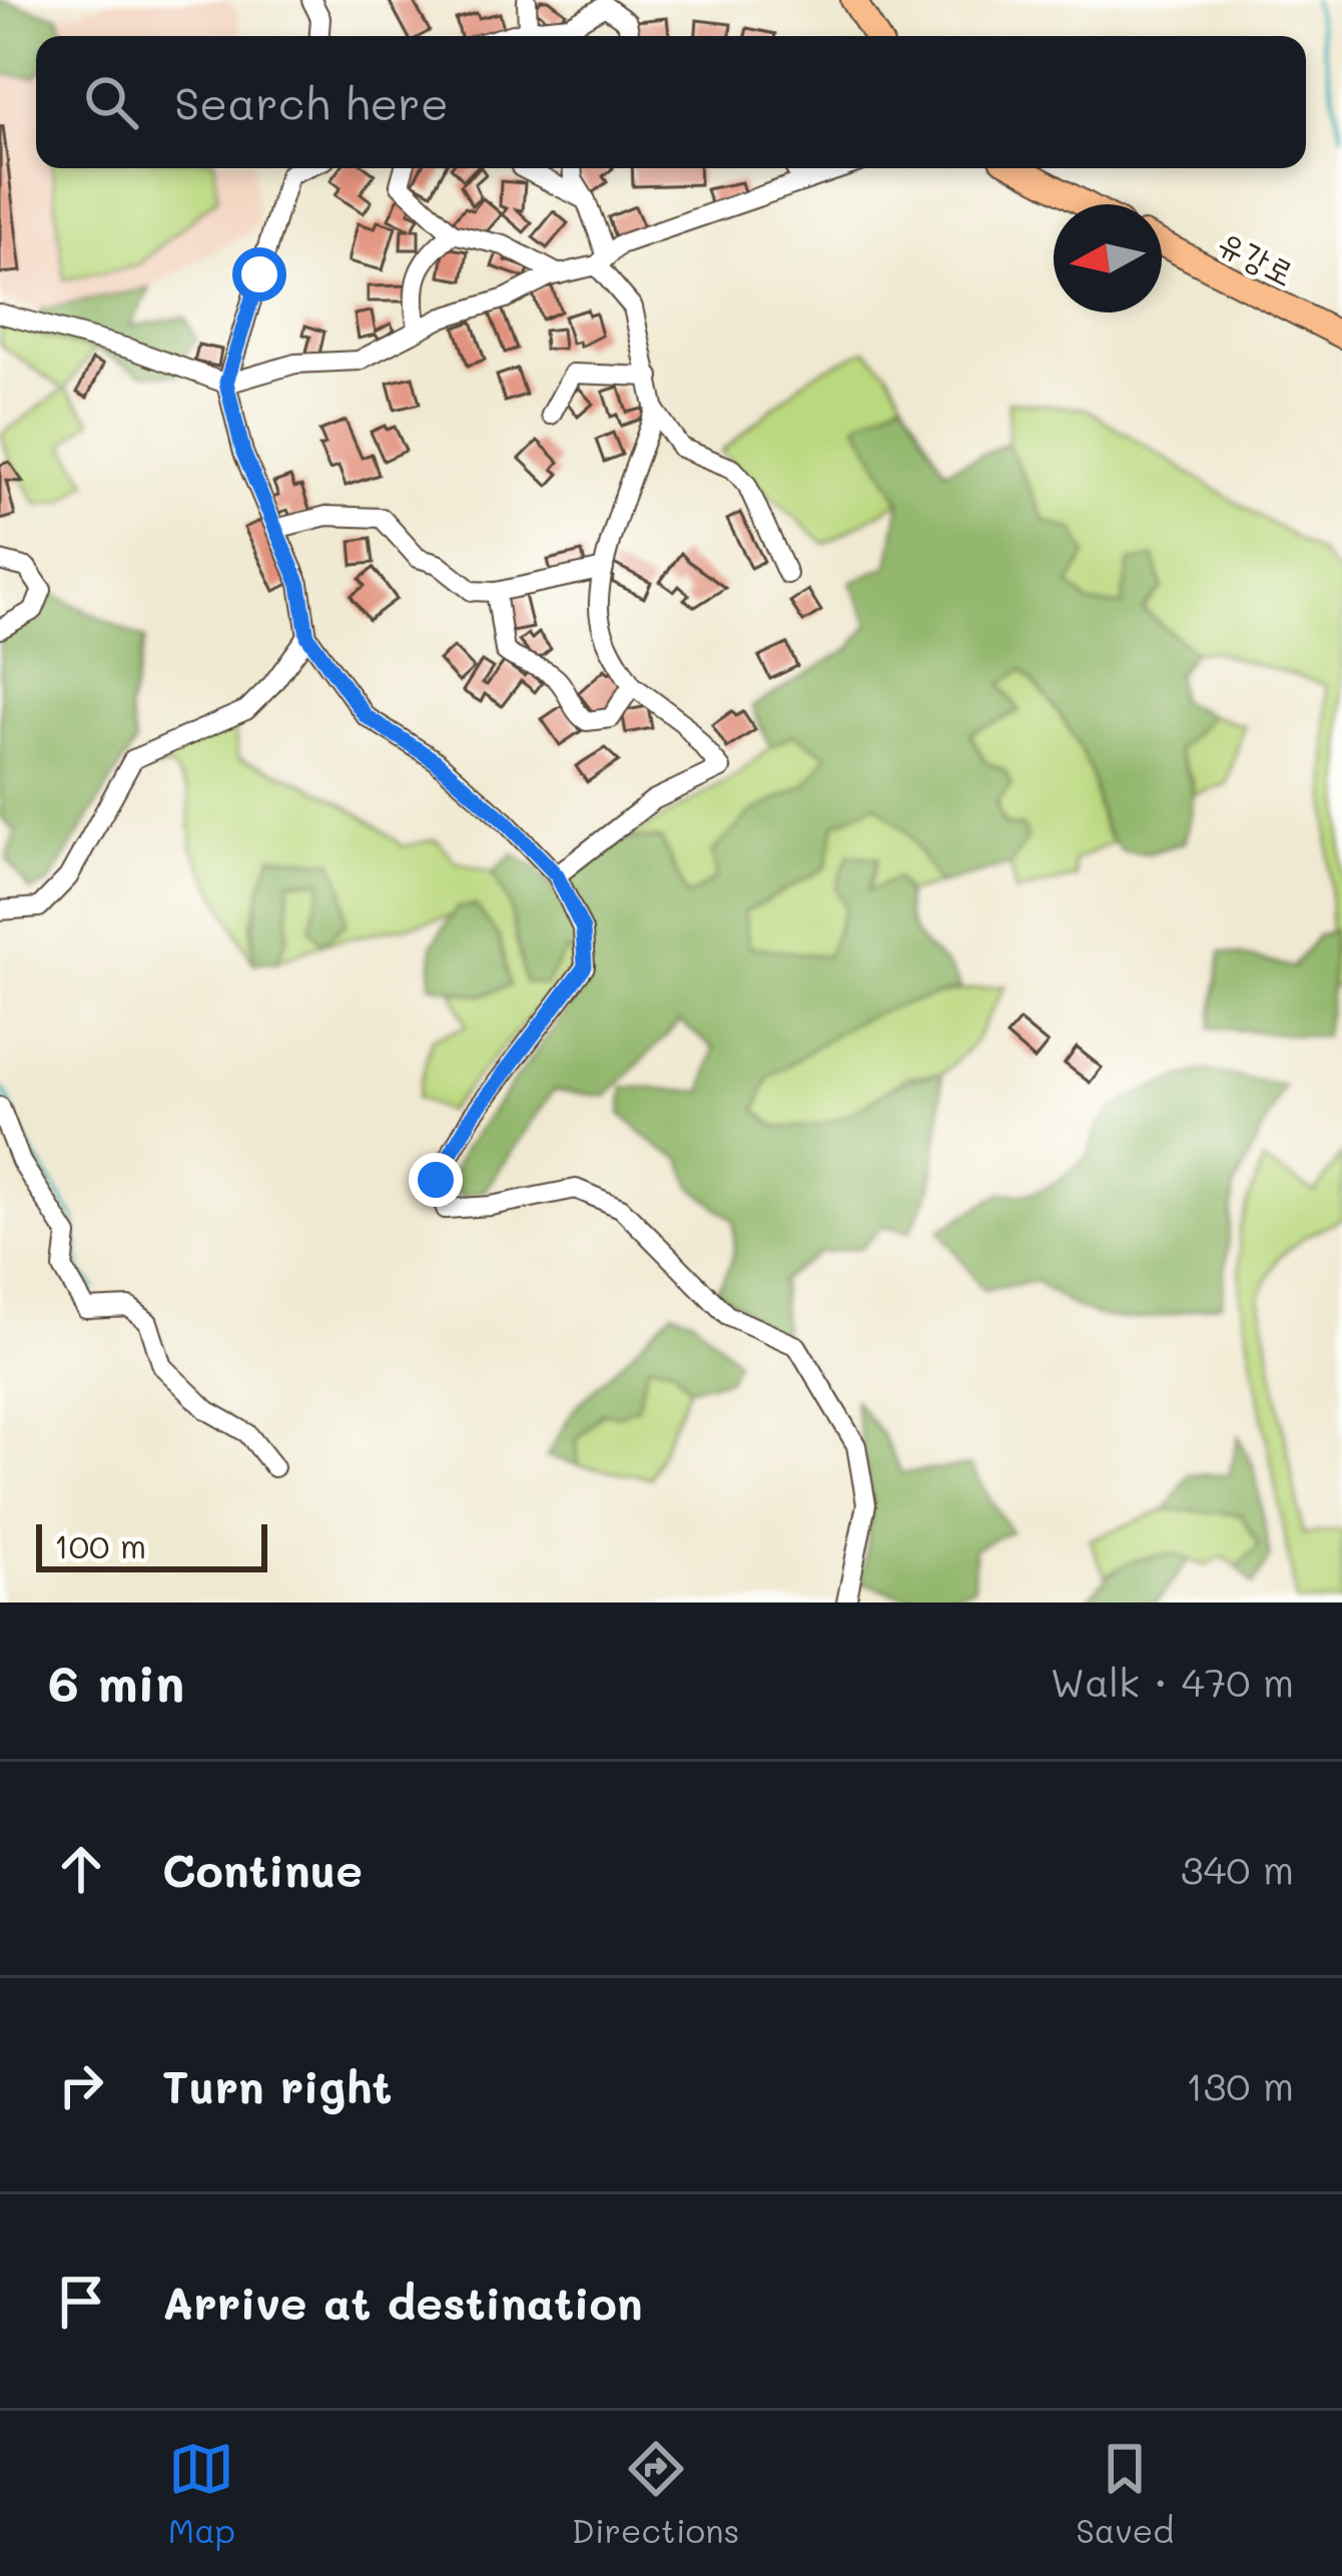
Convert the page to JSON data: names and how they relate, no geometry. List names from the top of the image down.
{
  "streets": {
    "main road": ["유강로"]
  },
  "scale_bar": "100 m",
  "north": "left",
  "page": {
    "search": "Search here",
    "scale": "100 m",
    "heading": ["6 min", "Walk · 470 m"],
    "list": [
      ["Continue", "340 m"],
      ["Turn right", "130 m"],
      "Arrive at destination"
    ],
    "nav": ["Map", "Directions", "Saved"]
  }
}
